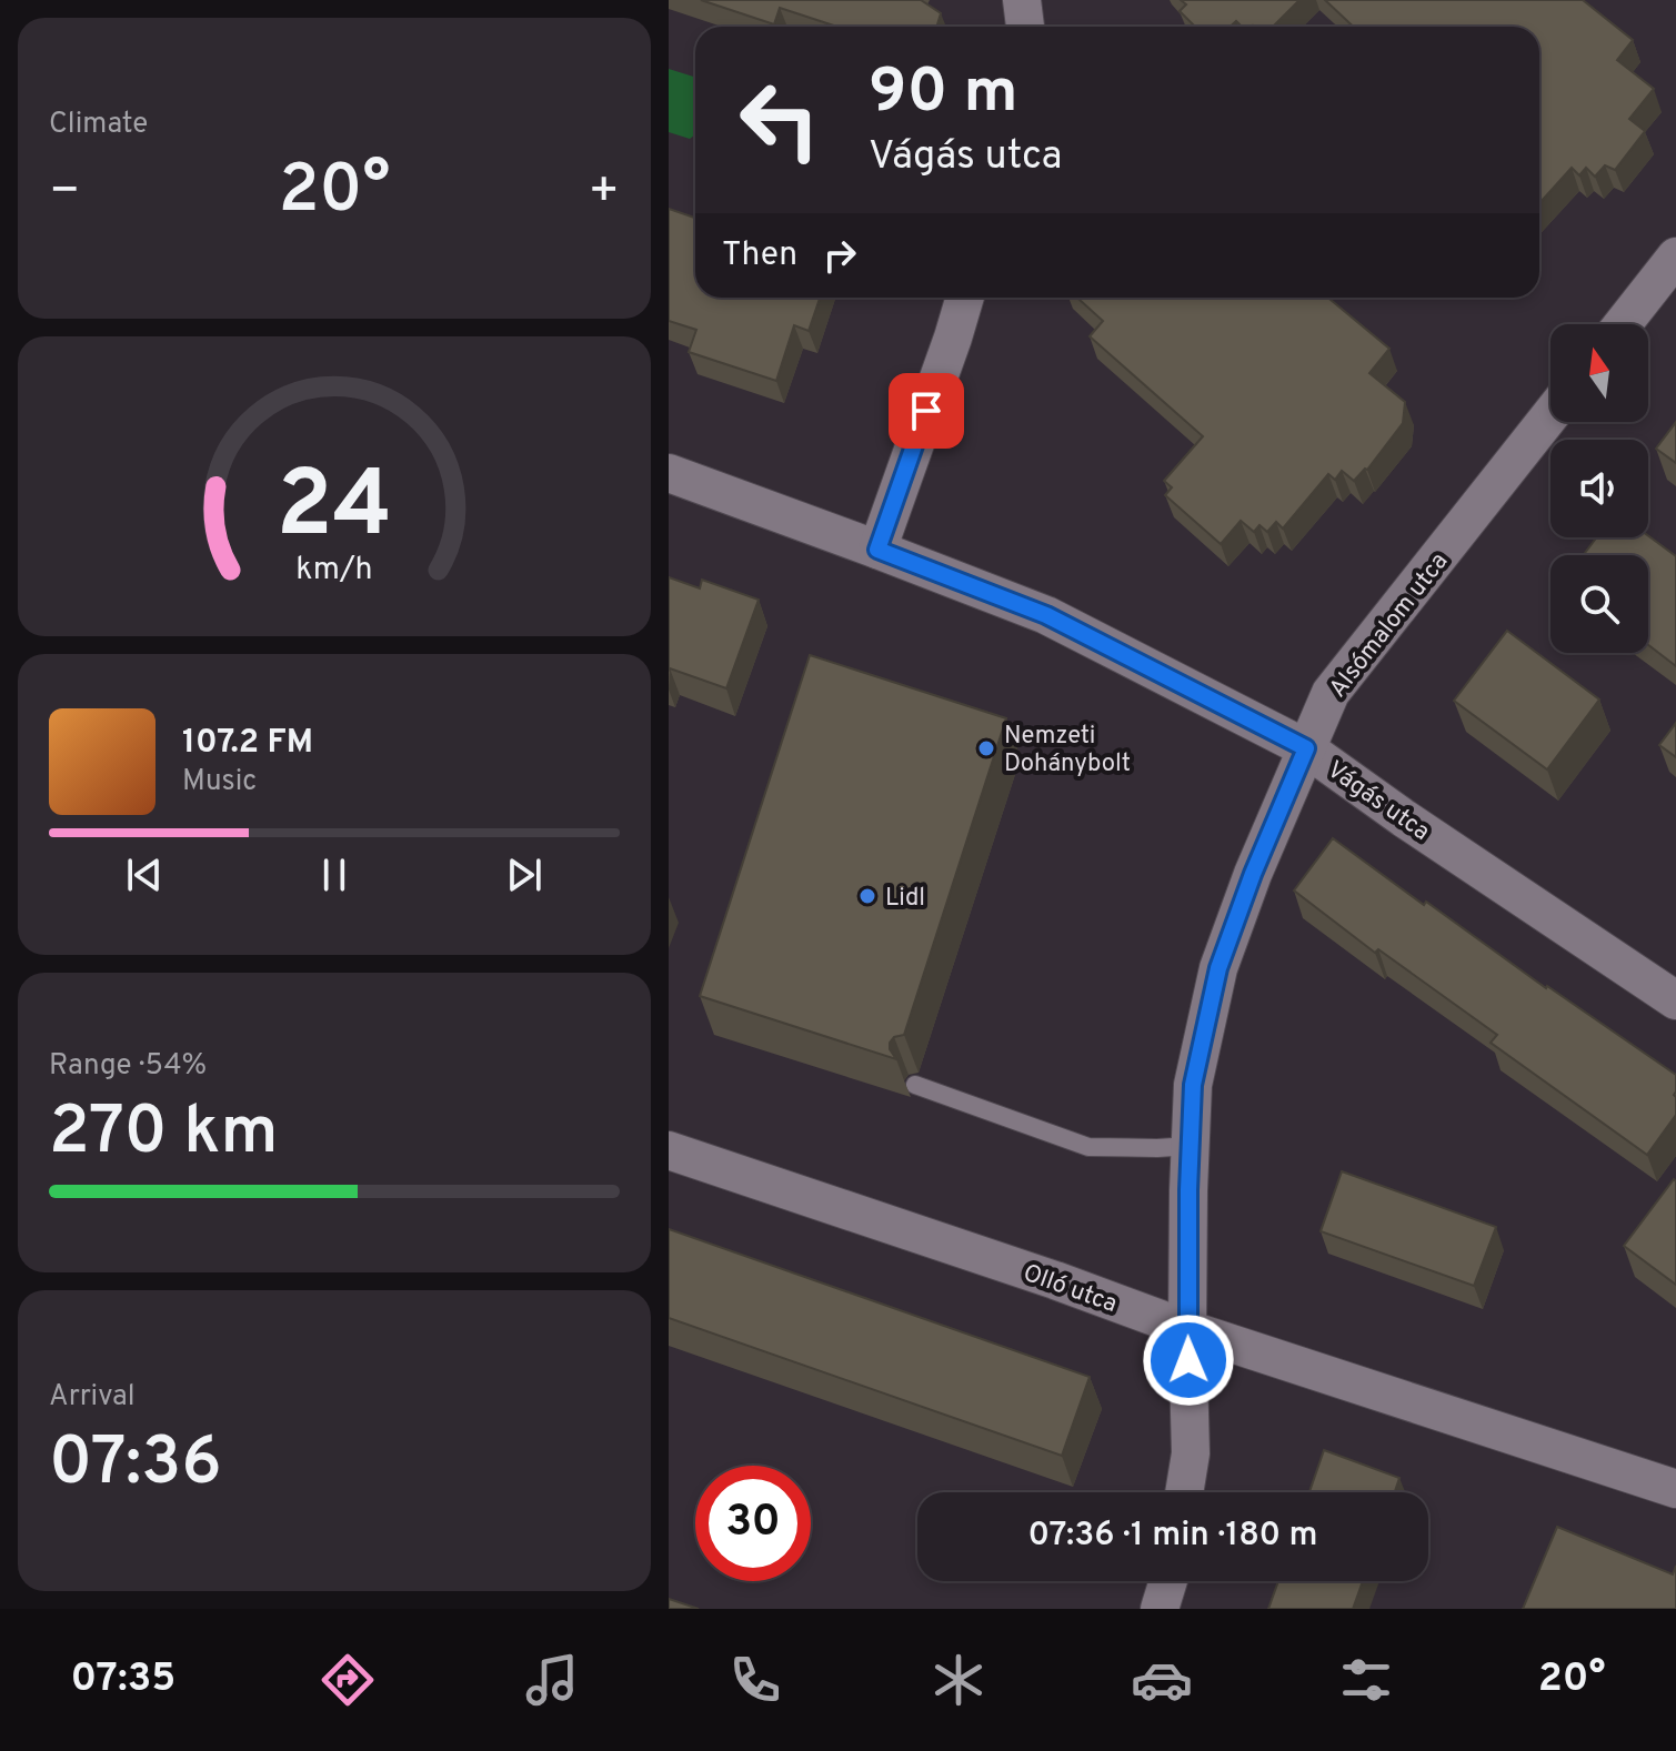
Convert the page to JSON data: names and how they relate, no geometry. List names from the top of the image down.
{
  "streets": {
    "street": ["Alsómalom utca", "Vágás utca", "Olló utca"]
  },
  "crossings": [
    ["Alsómalom utca", "Vágás utca"],
    ["Alsómalom utca", "Olló utca"]
  ],
  "places": ["Nemzeti Dohánybolt", "Lidl"],
  "north": "top",
  "page": {
    "tile": [
      "Climate",
      ["Range · 54%", "270 km"],
      ["Arrival", "07:36"]
    ],
    "turn": ["90 m", "Vágás utca"],
    "heat": ["−", "20°", "+"],
    "then": "Then",
    "song": ["107.2 FM", "Music"],
    "limit": "30",
    "trip": "07:36 · 1 min · 180 m",
    "tabs": ["07:35", "20°"],
    "gauge": ["24", "km/h"]
  }
}
